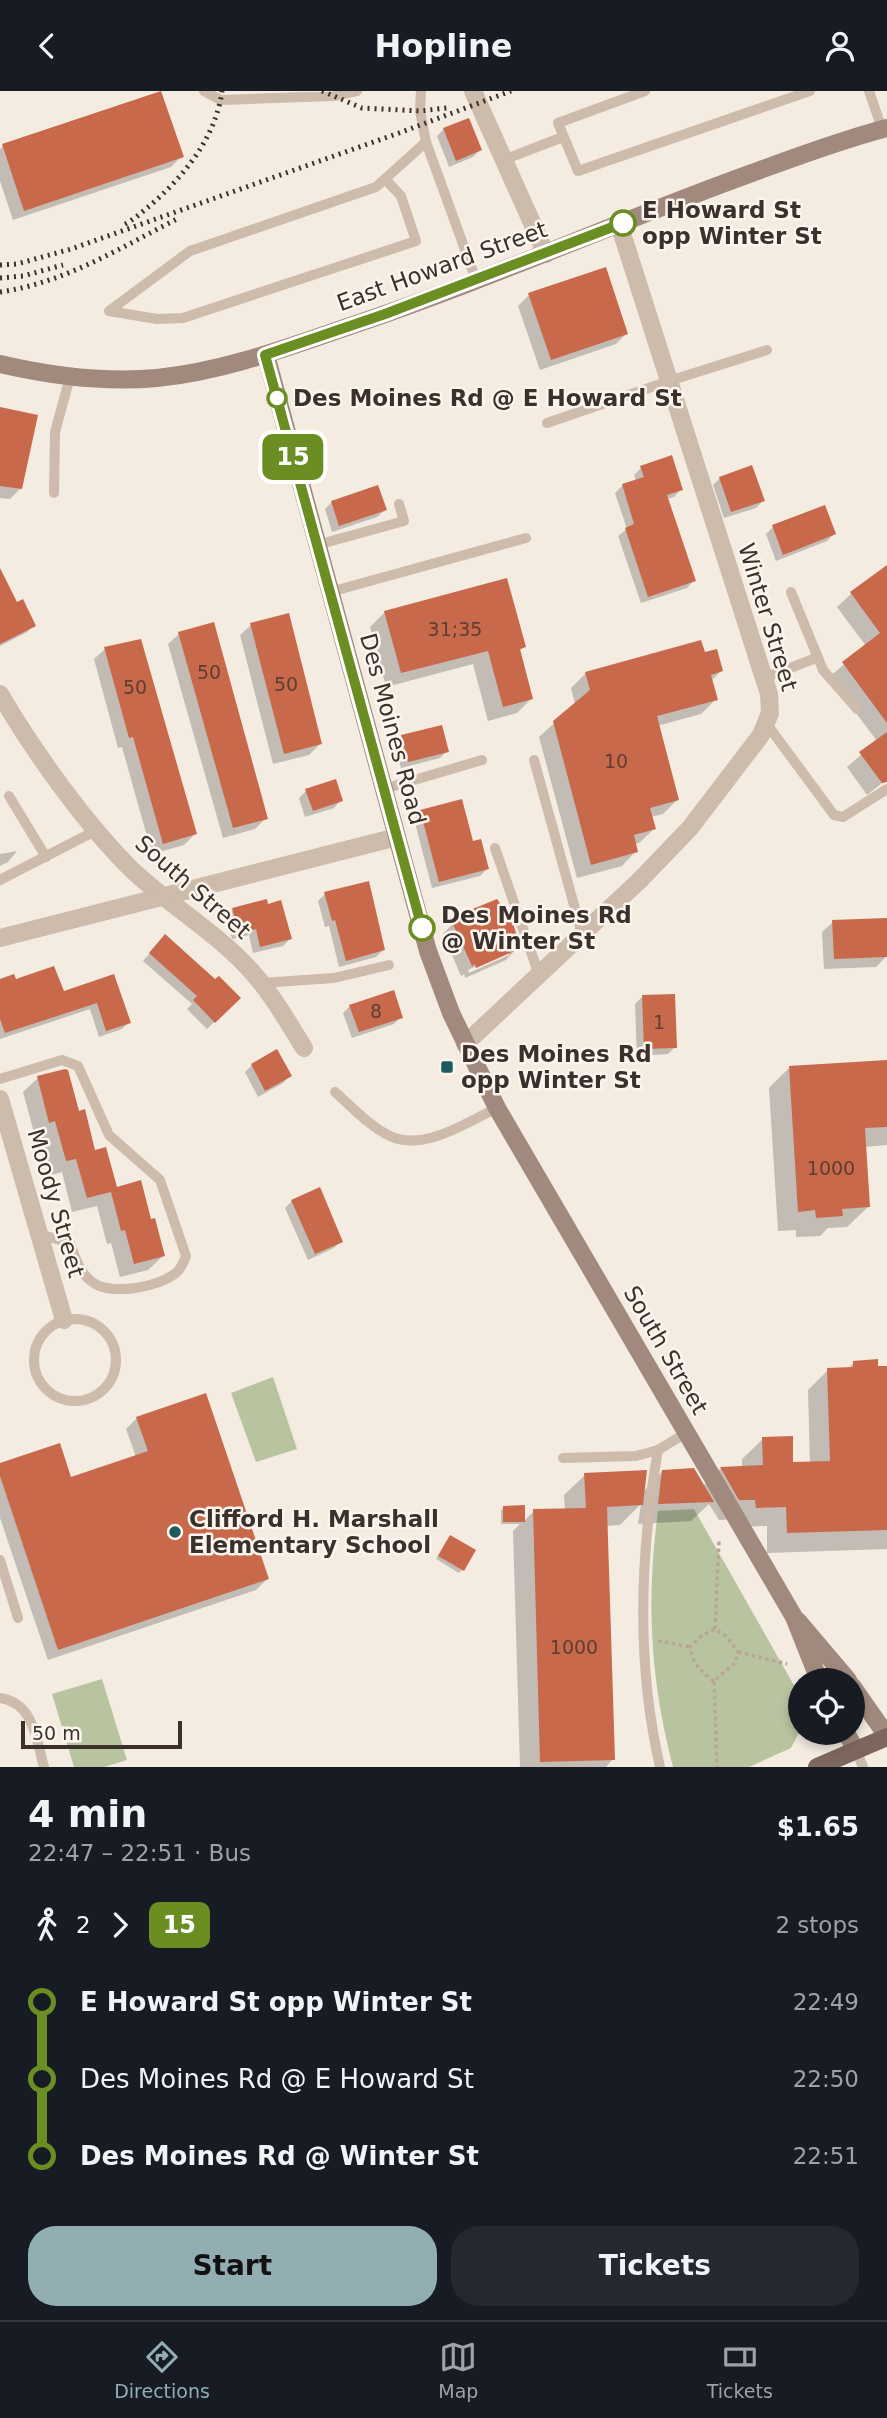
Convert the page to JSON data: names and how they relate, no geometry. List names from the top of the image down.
{
  "streets": {
    "street": [
      "East Howard Street",
      "Winter Street",
      "Des Moines Road",
      "South Street",
      "Moody Street"
    ]
  },
  "crossings": [
    ["East Howard Street", "Winter Street"],
    ["East Howard Street", "Des Moines Road"],
    ["Winter Street", "Des Moines Road"],
    ["Des Moines Road", "South Street"]
  ],
  "places": {
    "other": [
      "E Howard St opp Winter St",
      "Des Moines Rd @ E Howard St",
      "Des Moines Rd @ Winter St",
      "Clifford H. Marshall Elementary School"
    ],
    "transit": ["Des Moines Rd opp Winter St"]
  },
  "lines": ["bus line 15"],
  "house_numbers": [
    "31;35",
    "50",
    "50",
    "50",
    "10",
    "8",
    "1",
    "1000",
    "1000"
  ],
  "scale_bar": "50 m",
  "page": {
    "header": "Hopline",
    "on_map": "15",
    "scale": "50 m",
    "heading": ["4 min", "22:47 – 22:51 · Bus", "$1.65"],
    "legs": ["2", "15", "2 stops"],
    "list": [
      {
        "name": "E Howard St opp Winter St",
        "value": "22:49"
      },
      {
        "name": "Des Moines Rd @ E Howard St",
        "value": "22:50"
      },
      {
        "name": "Des Moines Rd @ Winter St",
        "value": "22:51"
      }
    ],
    "buttons": ["Start", "Tickets"],
    "tabs": ["Directions", "Map", "Tickets"]
  }
}
